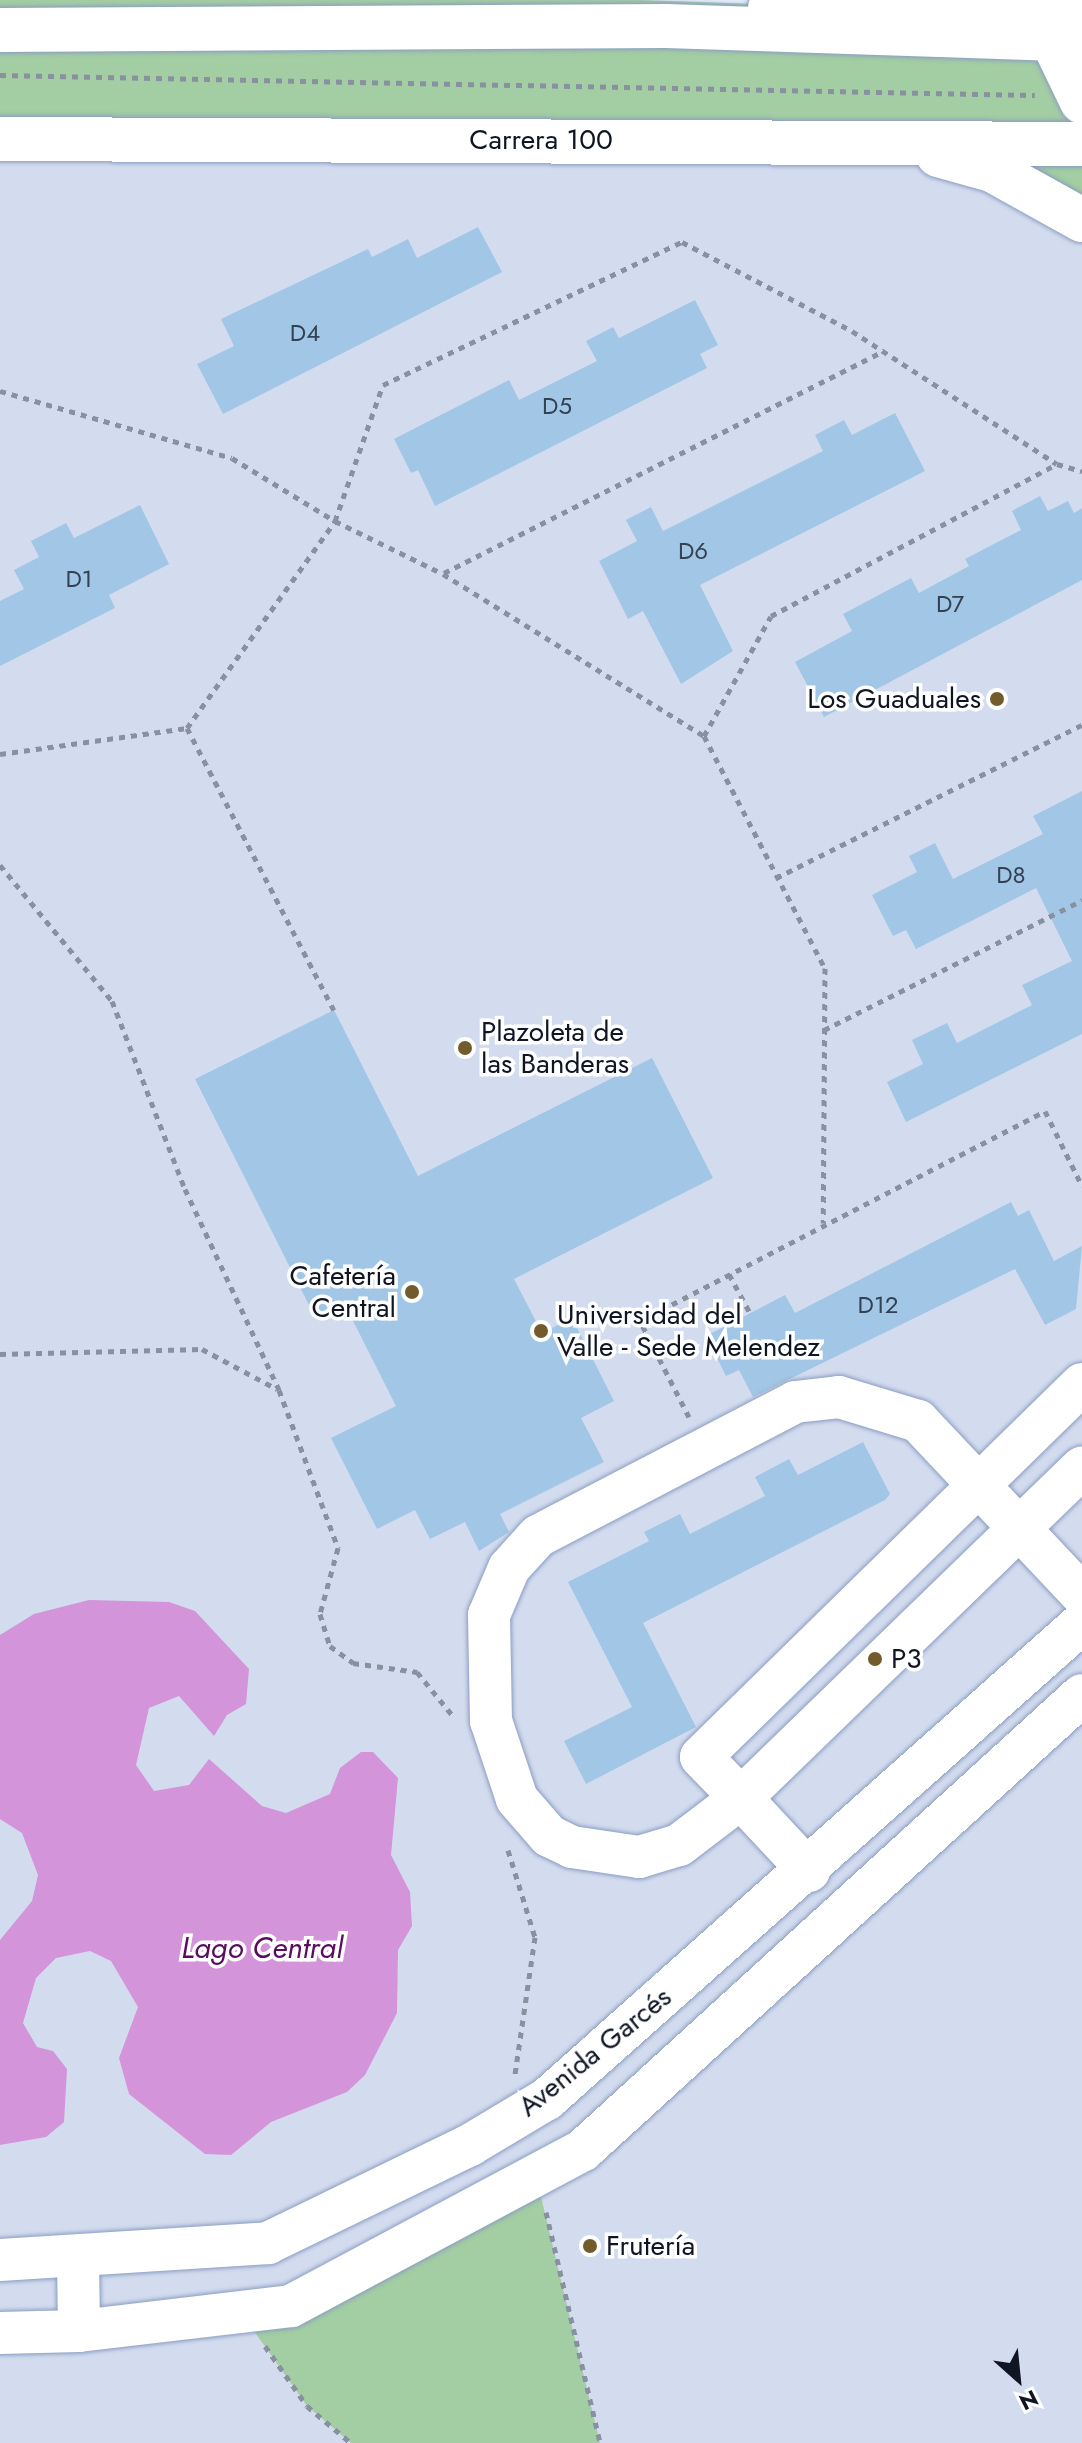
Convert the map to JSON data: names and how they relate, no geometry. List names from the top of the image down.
{
  "streets": {
    "main road": ["Carrera 100"],
    "lane": ["Avenida Garcés"]
  },
  "water": ["Lago Central"],
  "places": [
    "Los Guaduales",
    "Plazoleta de las Banderas",
    "Cafetería Central",
    "Universidad del Valle - Sede Melendez",
    "P3",
    "Frutería"
  ],
  "house_numbers": [
    "D4",
    "D5",
    "D6",
    "D1",
    "D7",
    "D8",
    "D12"
  ],
  "north": "bottom right"
}
